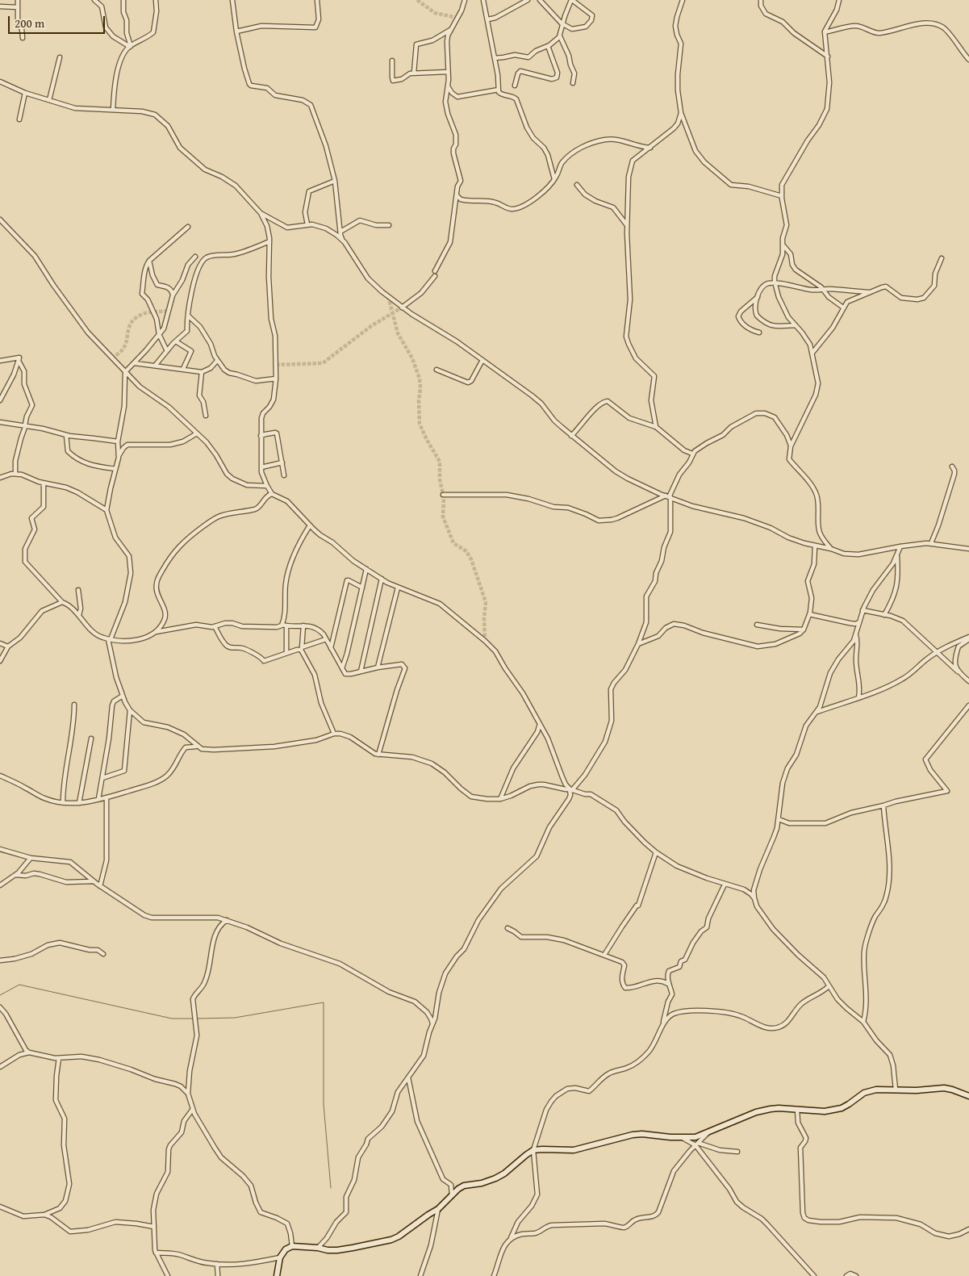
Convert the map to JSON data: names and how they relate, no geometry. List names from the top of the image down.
{
  "scale_bar": "200 m"
}
